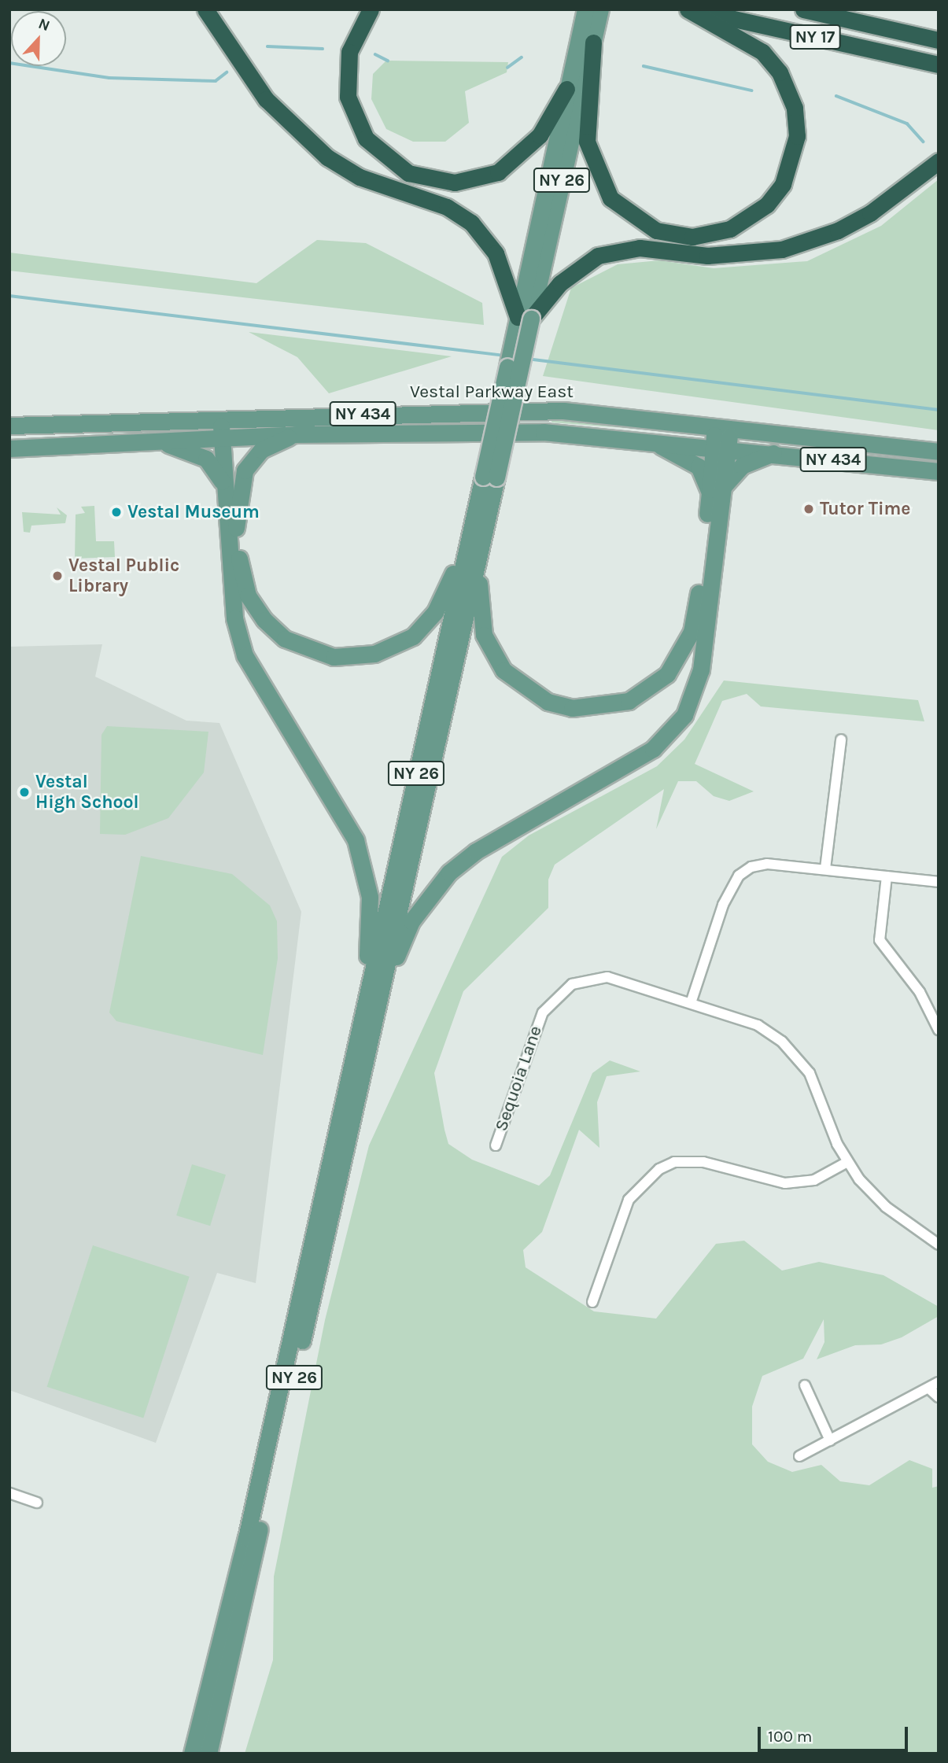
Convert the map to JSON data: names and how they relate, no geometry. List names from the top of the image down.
{
  "streets": {
    "highway": ["NY 17"],
    "main road": ["NY 26", "Vestal Parkway East", "NY 434"],
    "street": ["Sequoia Lane"]
  },
  "places": [
    "Tutor Time",
    "Vestal Museum",
    "Vestal Public Library",
    "Vestal High School"
  ],
  "scale_bar": "100 m",
  "north": "top"
}
